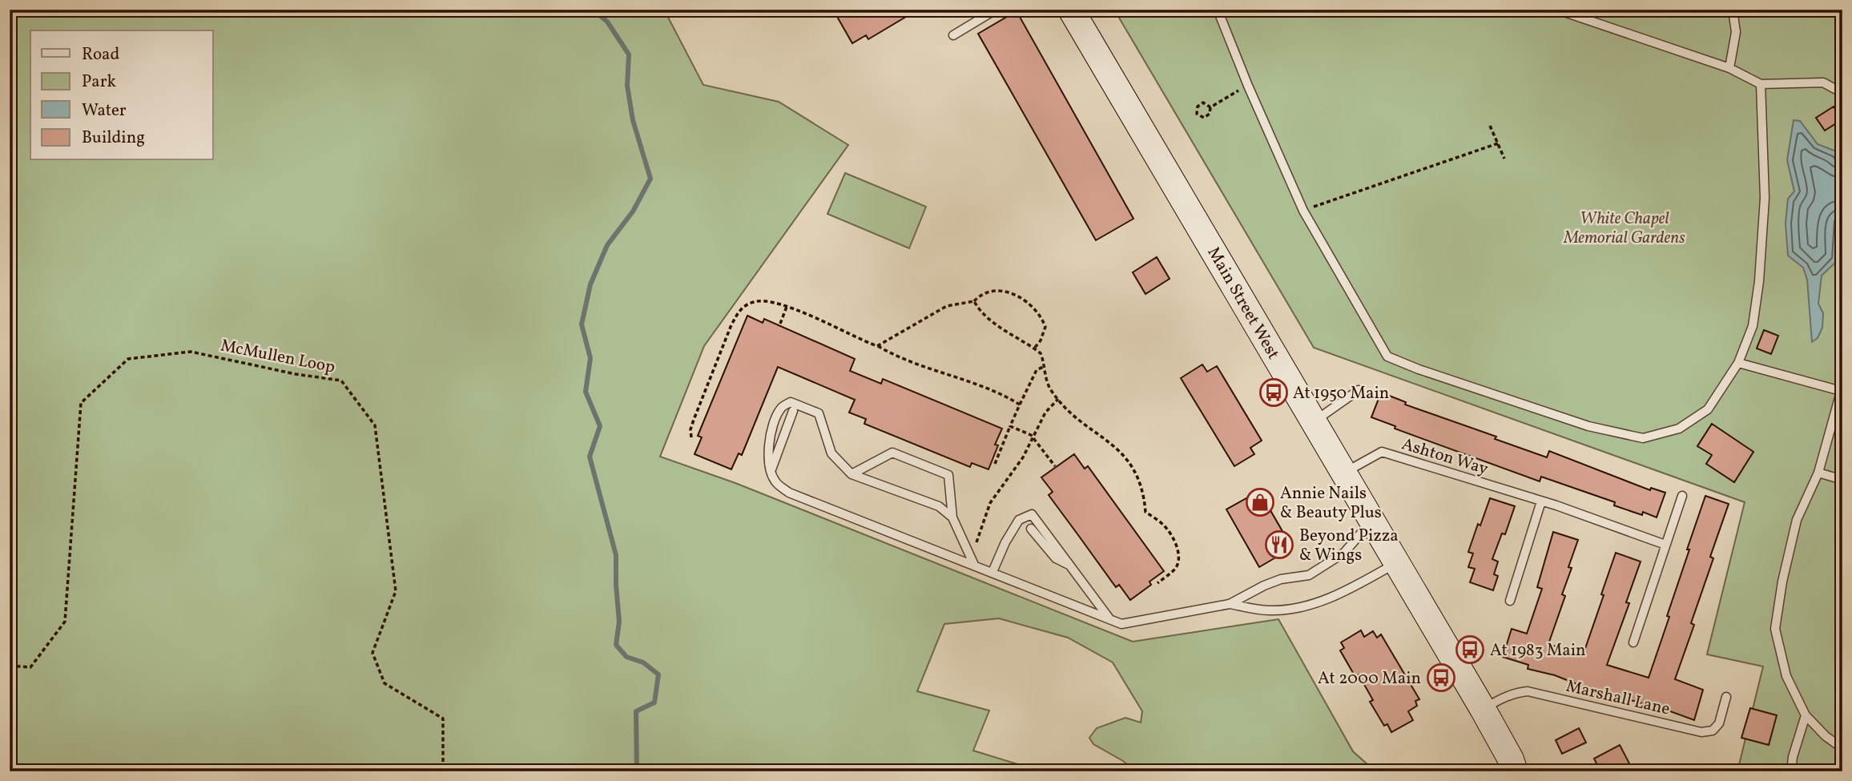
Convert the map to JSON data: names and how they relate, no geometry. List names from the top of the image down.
{
  "streets": {
    "main road": ["Main Street West"],
    "lane": ["Ashton Way", "Marshall Lane"],
    "path": ["McMullen Loop"]
  },
  "crossings": [
    ["Main Street West", "Ashton Way"],
    ["Main Street West", "Marshall Lane"]
  ],
  "parks": ["White Chapel Memorial Gardens"],
  "places": {
    "bus stop": ["At 1950 Main", "At 1983 Main", "At 2000 Main"],
    "shop": ["Annie Nails & Beauty Plus"],
    "restaurant": ["Beyond Pizza & Wings"]
  },
  "legend": [
    "Road",
    "Park",
    "Water",
    "Building"
  ]
}
